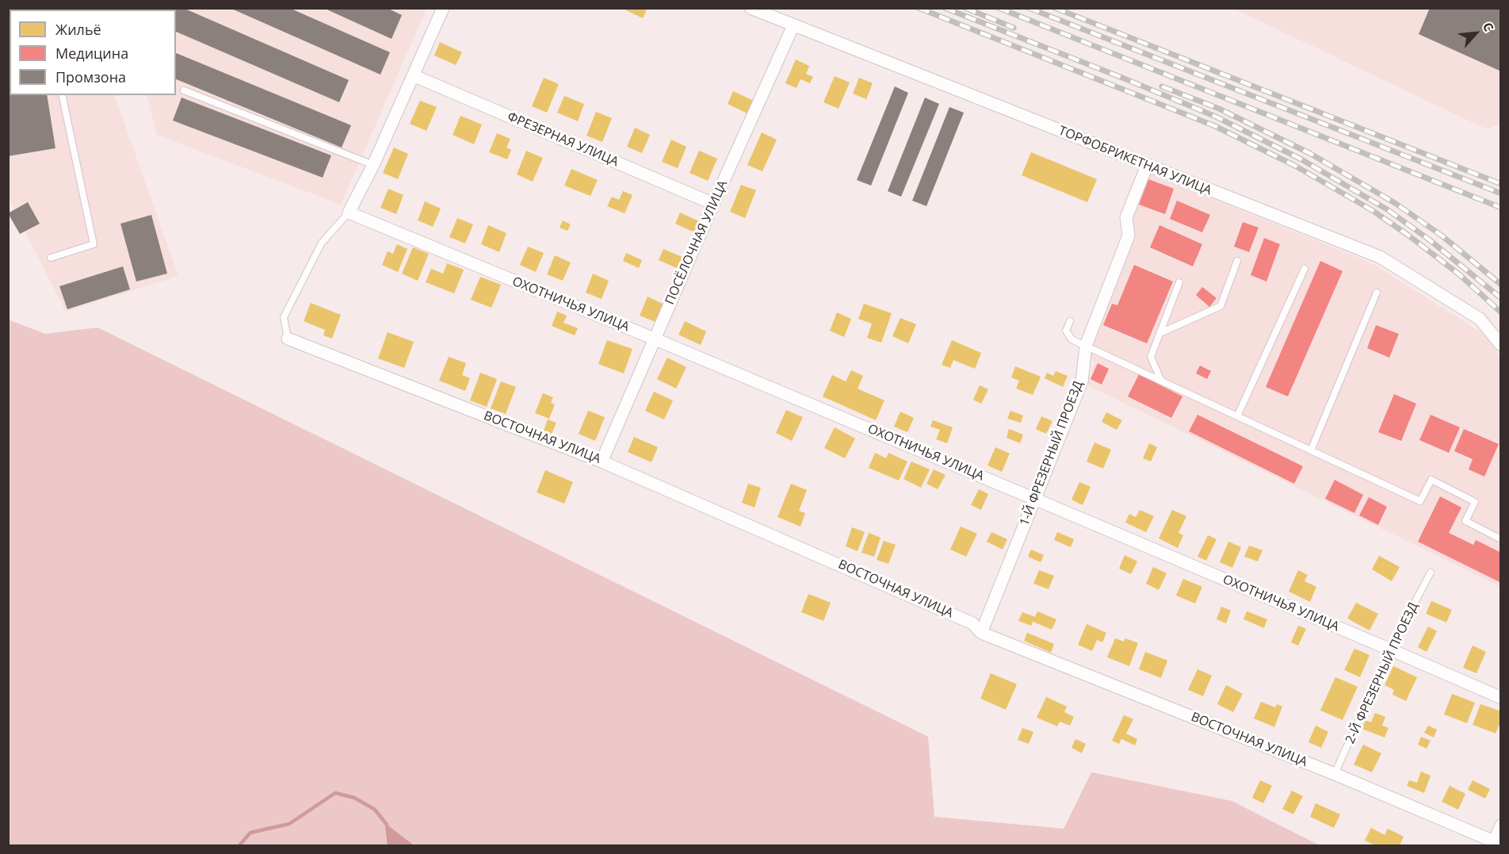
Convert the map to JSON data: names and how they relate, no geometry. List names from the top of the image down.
{
  "streets": {
    "street": [
      "ФРЕЗЕРНАЯ УЛИЦА",
      "ТОРФОБРИКЕТНАЯ УЛИЦА",
      "ПОСЁЛОЧНАЯ УЛИЦА",
      "ОХОТНИЧЬЯ УЛИЦА",
      "ВОСТОЧНАЯ УЛИЦА",
      "1-Й ФРЕЗЕРНЫЙ ПРОЕЗД"
    ],
    "lane": ["2-Й ФРЕЗЕРНЫЙ ПРОЕЗД"]
  },
  "crossings": [
    ["ФРЕЗЕРНАЯ УЛИЦА", "ПОСЁЛОЧНАЯ УЛИЦА"],
    ["ТОРФОБРИКЕТНАЯ УЛИЦА", "ПОСЁЛОЧНАЯ УЛИЦА"],
    ["ТОРФОБРИКЕТНАЯ УЛИЦА", "1-Й ФРЕЗЕРНЫЙ ПРОЕЗД"],
    ["ПОСЁЛОЧНАЯ УЛИЦА", "ОХОТНИЧЬЯ УЛИЦА"],
    ["ПОСЁЛОЧНАЯ УЛИЦА", "ВОСТОЧНАЯ УЛИЦА"],
    ["ОХОТНИЧЬЯ УЛИЦА", "1-Й ФРЕЗЕРНЫЙ ПРОЕЗД"],
    ["ОХОТНИЧЬЯ УЛИЦА", "2-Й ФРЕЗЕРНЫЙ ПРОЕЗД"],
    ["ВОСТОЧНАЯ УЛИЦА", "1-Й ФРЕЗЕРНЫЙ ПРОЕЗД"],
    ["ВОСТОЧНАЯ УЛИЦА", "2-Й ФРЕЗЕРНЫЙ ПРОЕЗД"]
  ],
  "legend": ["Жильё", "Медицина", "Промзона"],
  "north": "top right"
}
